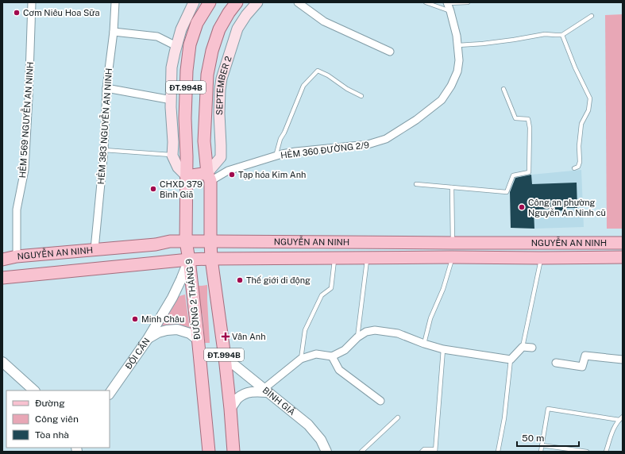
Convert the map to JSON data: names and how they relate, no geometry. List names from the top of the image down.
{
  "streets": {
    "main road": [
      "SEPTEMBER 2",
      "ĐT.994B",
      "NGUYỄN AN NINH",
      "ĐƯỜNG 2 THÁNG 9"
    ],
    "street": [
      "HẺM 569 NGUYỄN AN NINH",
      "HẺM 383 NGUYỄN AN NINH",
      "HẺM 360 ĐƯỜNG 2/9",
      "ĐỘI CẤN",
      "BÌNH GIÃ"
    ]
  },
  "crossings": [
    ["SEPTEMBER 2", "ĐT.994B"],
    ["SEPTEMBER 2", "HẺM 360 ĐƯỜNG 2/9"],
    ["SEPTEMBER 2", "NGUYỄN AN NINH"],
    ["ĐT.994B", "NGUYỄN AN NINH"],
    ["ĐT.994B", "ĐƯỜNG 2 THÁNG 9"],
    ["ĐT.994B", "BÌNH GIÃ"],
    ["HẺM 569 NGUYỄN AN NINH", "NGUYỄN AN NINH"],
    ["HẺM 383 NGUYỄN AN NINH", "NGUYỄN AN NINH"],
    ["NGUYỄN AN NINH", "ĐƯỜNG 2 THÁNG 9"],
    ["NGUYỄN AN NINH", "ĐỘI CẤN"],
    ["ĐƯỜNG 2 THÁNG 9", "ĐỘI CẤN"]
  ],
  "places": {
    "other": [
      "Cơm Niêu Hoa Sữa",
      "Tạp hóa Kim Anh",
      "CHXD 379 Bình Giã",
      "Công an phường Nguyễn An Ninh cũ",
      "Thế giới di động",
      "Minh Châu"
    ],
    "health": ["Vân Anh"]
  },
  "legend": ["Đường", "Công viên", "Tòa nhà"],
  "scale_bar": "50 m"
}
